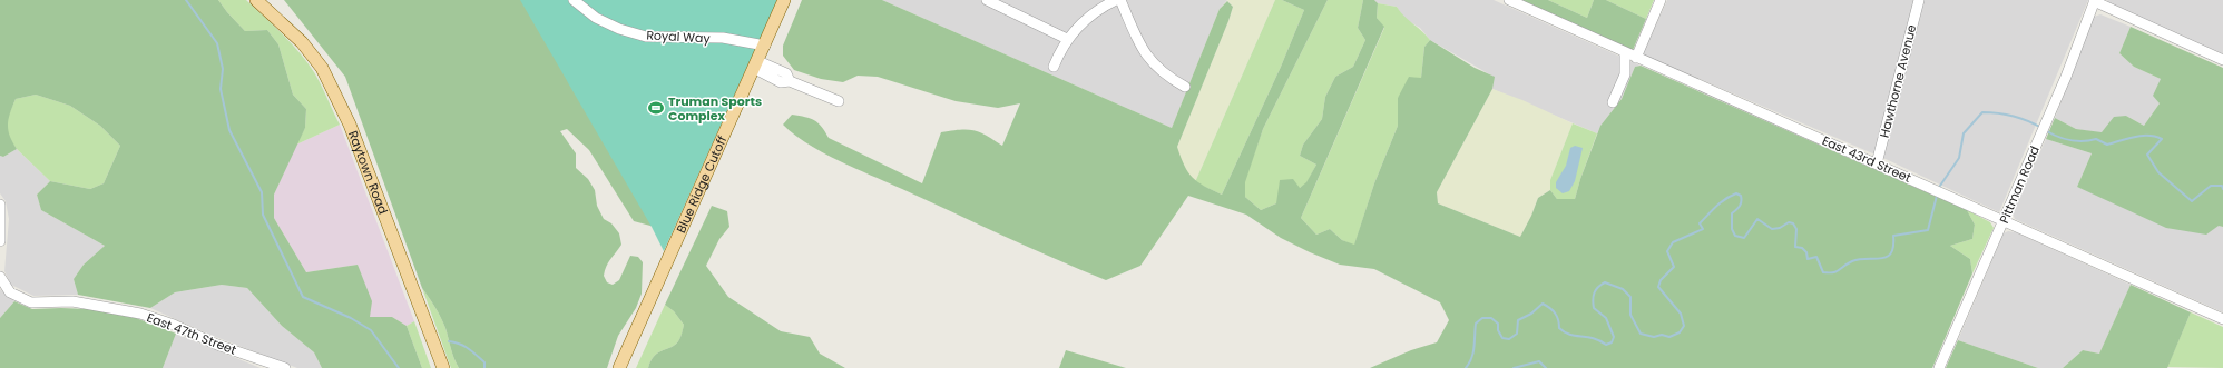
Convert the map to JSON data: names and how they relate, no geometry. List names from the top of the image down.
{
  "streets": {
    "main road": ["Raytown Road", "Blue Ridge Cutoff"],
    "street": [
      "Royal Way",
      "Hawthorne Avenue",
      "East 43rd Street",
      "Pittman Road",
      "East 47th Street"
    ]
  },
  "crossings": [
    ["Royal Way", "Blue Ridge Cutoff"],
    ["Hawthorne Avenue", "East 43rd Street"],
    ["East 43rd Street", "Pittman Road"]
  ],
  "places": {
    "sports": ["Truman Sports Complex"]
  }
}
